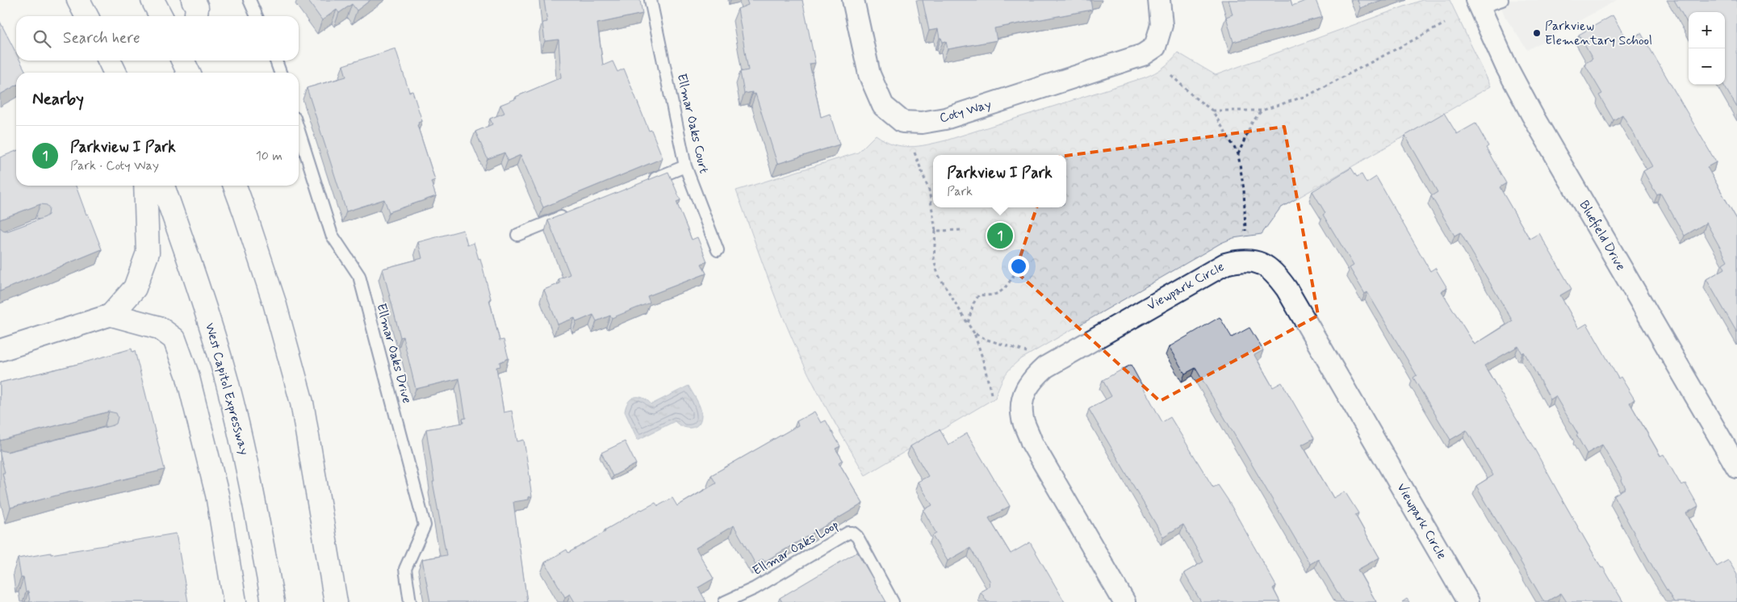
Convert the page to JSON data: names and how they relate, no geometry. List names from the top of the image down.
{
  "streets": {
    "highway": ["West Capitol Expressway"],
    "street": ["Coty Way", "Bluefield Drive", "Viewpark Circle"],
    "lane": ["Ellmar Oaks Court", "Ellmar Oaks Drive", "Ellmar Oaks Loop"]
  },
  "places": ["Parkview Elementary School"],
  "page": {
    "map_buttons": ["+", "−"],
    "search": "Search here",
    "heading": "Nearby",
    "list": [
      {
        "mark": "1",
        "name": "Parkview I Park",
        "note": "Park · Coty Way",
        "value": "10 m"
      }
    ],
    "popup": ["Parkview I Park", "Park"],
    "pins": "1"
  }
}
